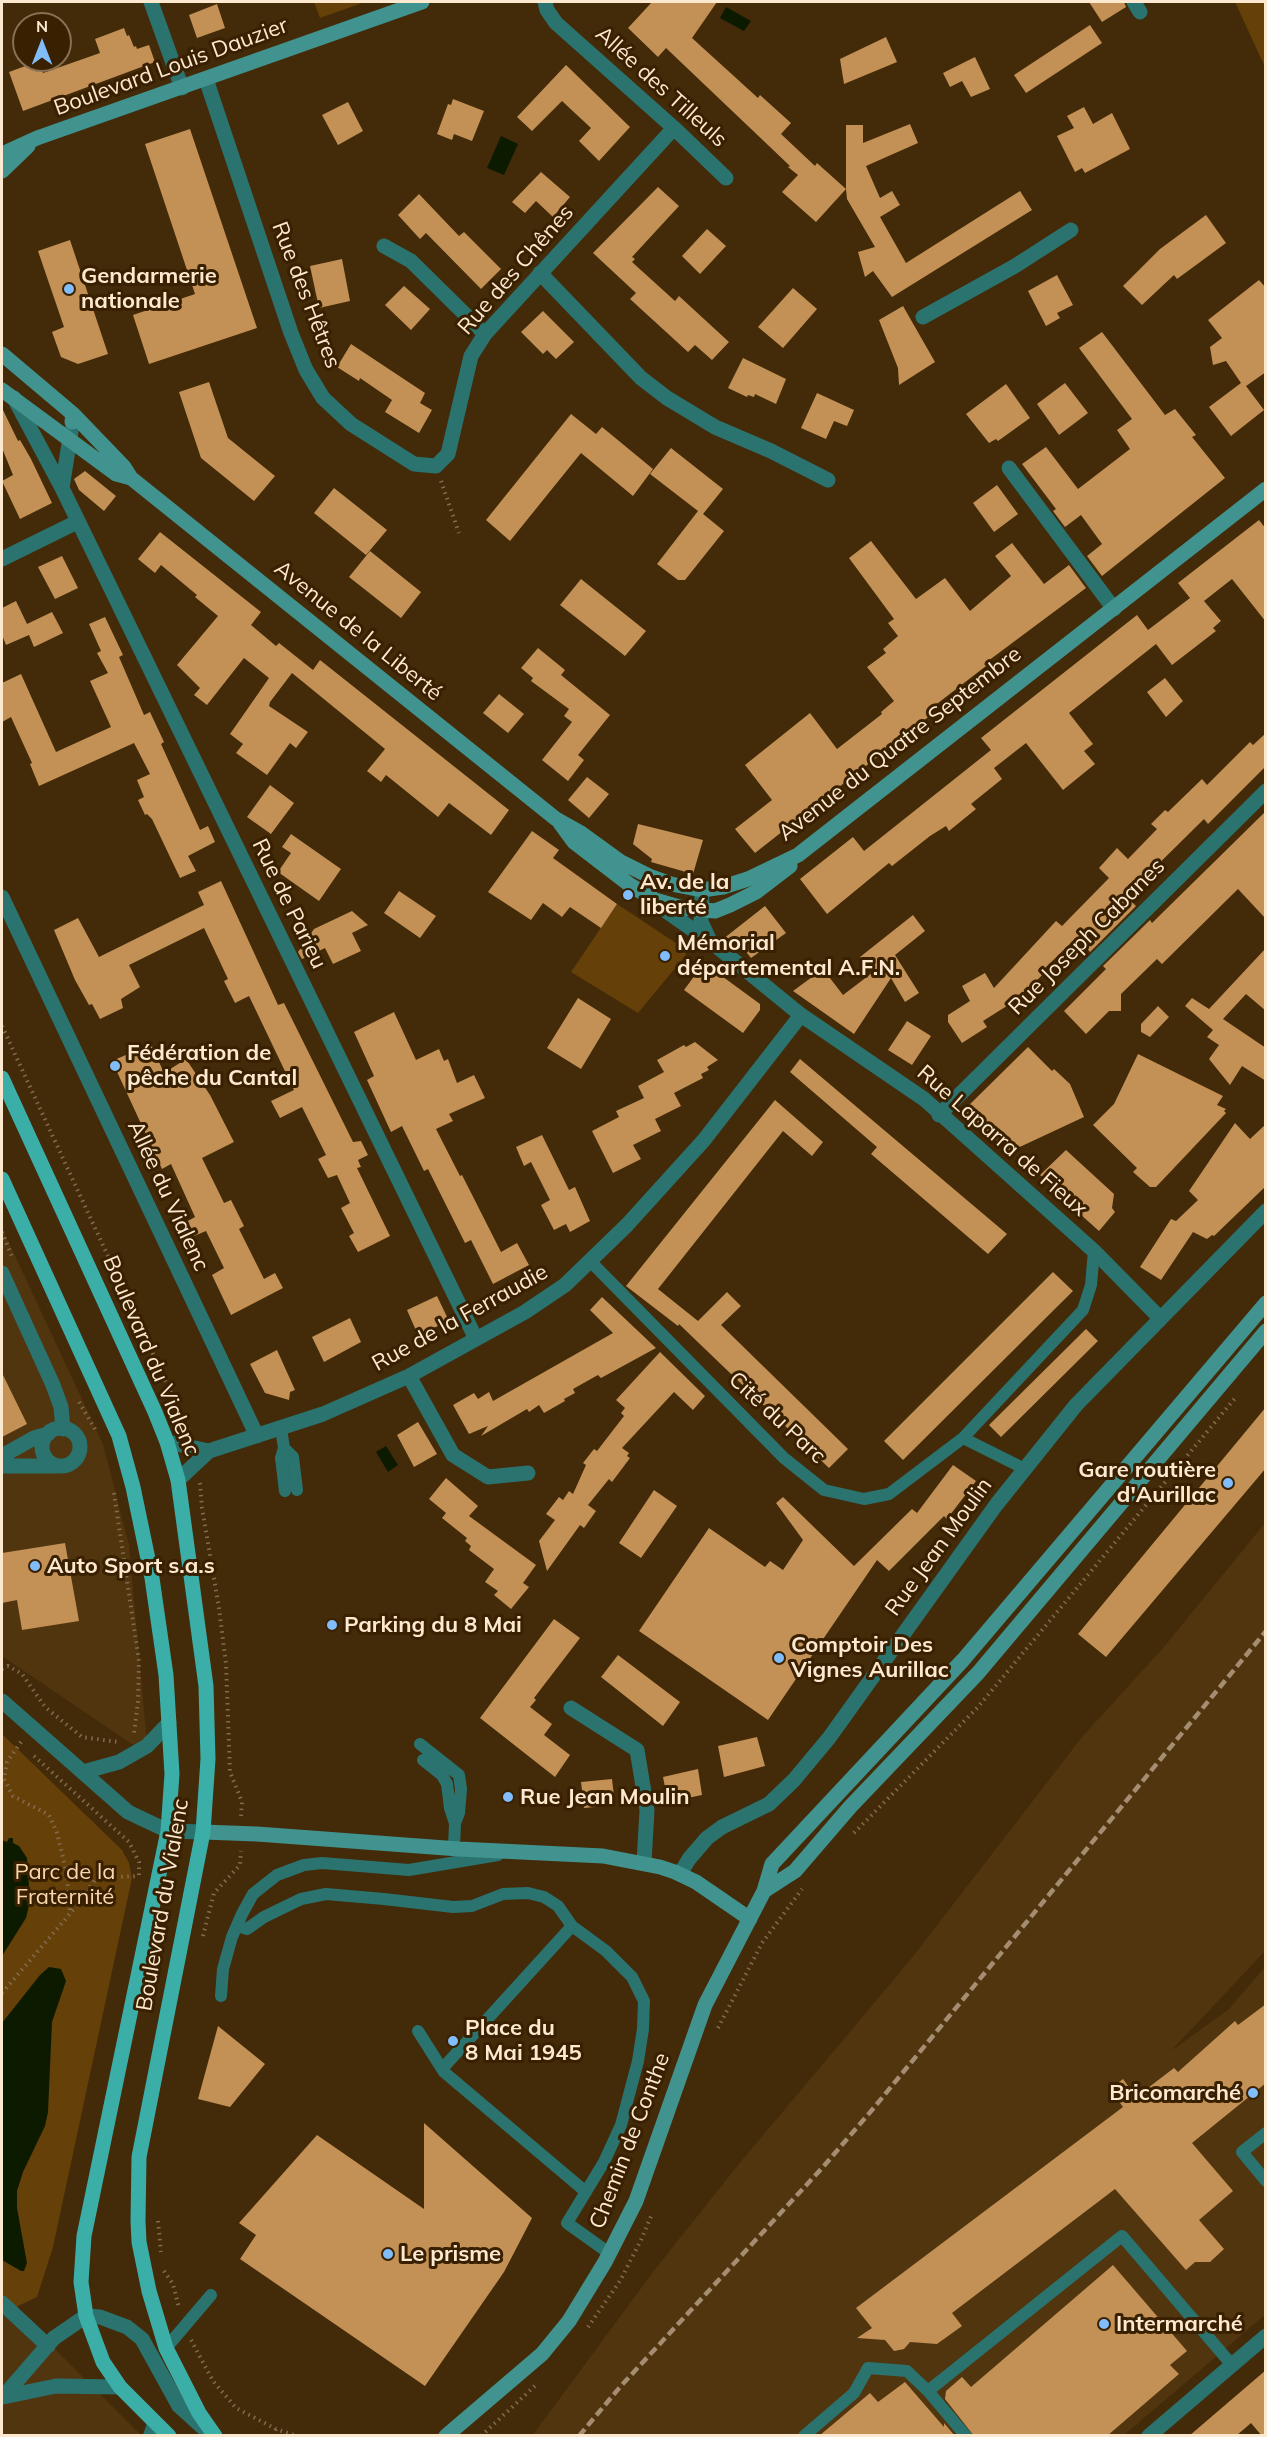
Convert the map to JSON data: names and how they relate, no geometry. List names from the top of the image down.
{
  "streets": {
    "main road": ["Boulevard du Vialenc"],
    "street": [
      "Boulevard Louis Dauzier",
      "Allée des Tilleuls",
      "Rue des Chênes",
      "Rue des Hêtres",
      "Avenue de la Liberté",
      "Avenue du Quatre Septembre",
      "Rue de Parieu",
      "Rue Joseph Cabanes",
      "Rue Laparra de Fieux",
      "Allée du Vialenc",
      "Rue de la Ferraudie",
      "Rue Jean Moulin",
      "Chemin de Conthe"
    ],
    "lane": ["Cité du Parc"]
  },
  "crossings": [
    ["Boulevard Louis Dauzier", "Rue des Hêtres"],
    ["Allée des Tilleuls", "Rue des Chênes"],
    ["Rue des Chênes", "Rue des Hêtres"],
    ["Avenue de la Liberté", "Avenue du Quatre Septembre"],
    ["Avenue de la Liberté", "Rue de Parieu"],
    ["Avenue de la Liberté", "Rue Laparra de Fieux"],
    ["Avenue de la Liberté", "Rue de la Ferraudie"],
    ["Rue de Parieu", "Rue de la Ferraudie"],
    ["Rue Joseph Cabanes", "Rue Laparra de Fieux"],
    ["Rue Laparra de Fieux", "Rue de la Ferraudie"],
    ["Rue Laparra de Fieux", "Cité du Parc"],
    ["Rue Laparra de Fieux", "Rue Jean Moulin"],
    ["Allée du Vialenc", "Rue de la Ferraudie"],
    ["Rue de la Ferraudie", "Boulevard du Vialenc"],
    ["Rue de la Ferraudie", "Cité du Parc"]
  ],
  "parks": ["Parc de la Fraternité"],
  "places": [
    "Gendarmerie nationale",
    "Av. de la liberté",
    "Mémorial départemental A.F.N.",
    "Fédération de pêche du Cantal",
    "Gare routière d'Aurillac",
    "Auto Sport s.a.s",
    "Parking du 8 Mai",
    "Comptoir Des Vignes Aurillac",
    "Rue Jean Moulin",
    "Place du 8 Mai 1945",
    "Bricomarché",
    "Le prisme",
    "Intermarché"
  ],
  "north": "top"
}
